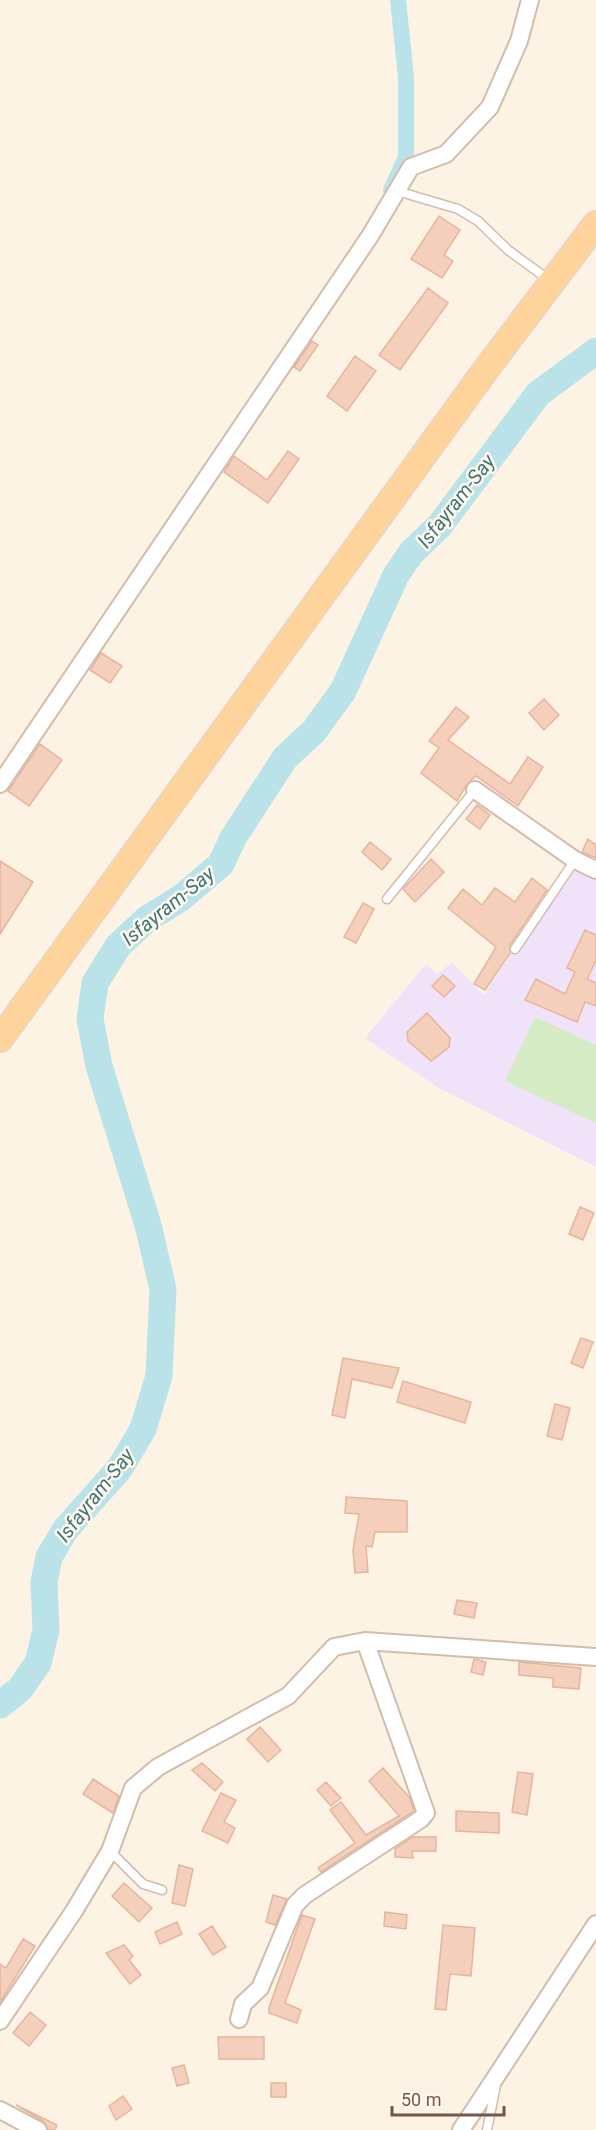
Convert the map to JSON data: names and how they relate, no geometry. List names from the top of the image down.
{
  "water": ["Isfayram-Say"],
  "scale_bar": "50 m"
}
